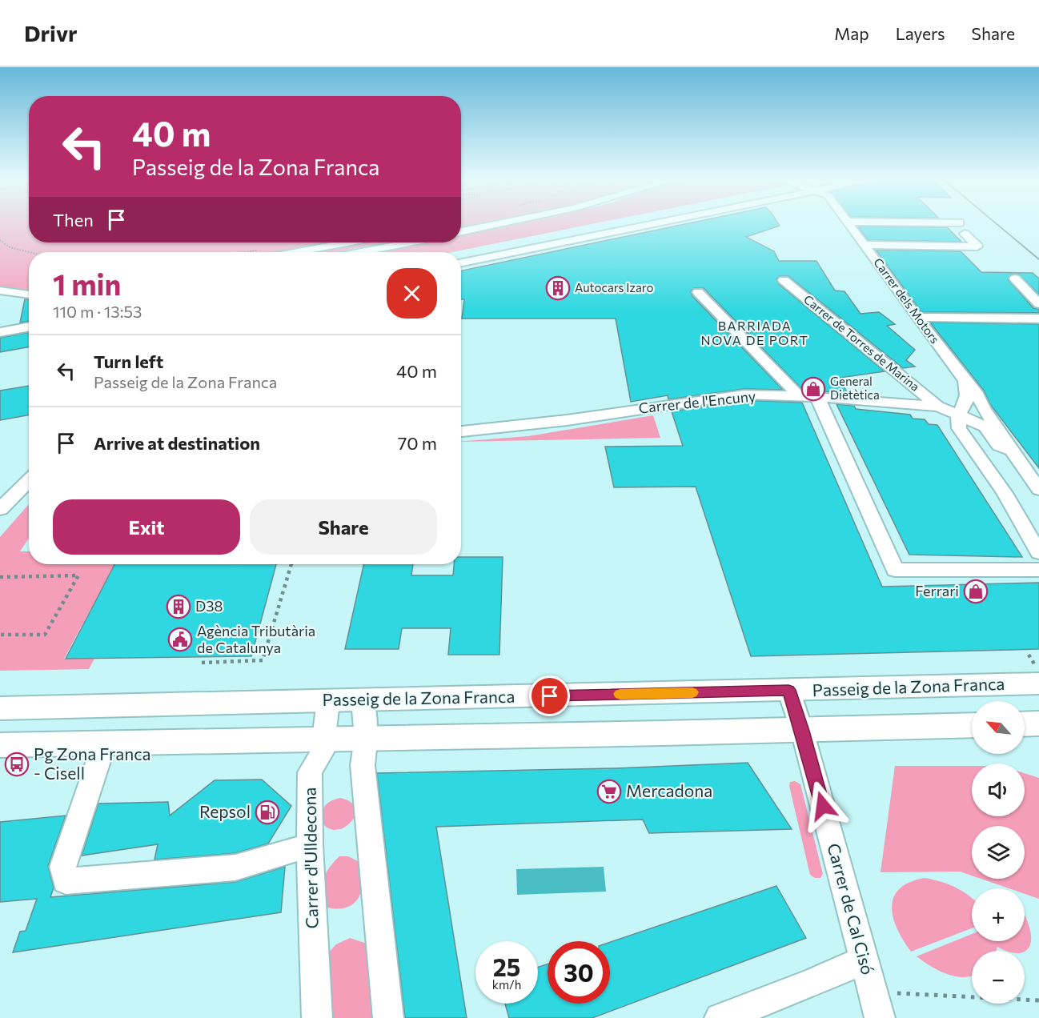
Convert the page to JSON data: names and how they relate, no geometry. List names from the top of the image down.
{
  "streets": {
    "main road": ["Passeig de la Zona Franca"],
    "street": [
      "Carrer dels Motors",
      "Carrer de Torres de Marina",
      "Carrer de l'Encuny",
      "Carrer d'Ulldecona",
      "Carrer de Cal Cisó"
    ]
  },
  "crossings": [
    ["Carrer dels Motors", "Carrer de l'Encuny"],
    ["Carrer de Torres de Marina", "Carrer de l'Encuny"],
    ["Passeig de la Zona Franca", "Carrer d'Ulldecona"],
    ["Passeig de la Zona Franca", "Carrer de Cal Cisó"]
  ],
  "districts": ["BARRIADA NOVA DE PORT"],
  "places": {
    "building": ["Autocars Izaro", "D38"],
    "shop": ["General Dietètica", "Ferrari"],
    "public building": ["Agència Tributària de Catalunya"],
    "bus stop": ["Pg Zona Franca - Cisell"],
    "supermarket": ["Mercadona"],
    "fuel station": ["Repsol"]
  },
  "north": "top left",
  "page": {
    "header": "Drivr",
    "nav": ["Map", "Layers", "Share"],
    "turn": ["40 m", "Passeig de la Zona Franca"],
    "then": "Then",
    "heading": ["1 min", "110 m · 13:53"],
    "list": [
      {
        "name": "Turn left",
        "note": "Passeig de la Zona Franca",
        "value": "40 m"
      },
      {
        "name": "Arrive at destination",
        "value": "70 m"
      }
    ],
    "buttons": ["Exit", "Share"],
    "map_buttons": ["+", "−"],
    "speed": "25 km/h",
    "limit": "30"
  }
}
